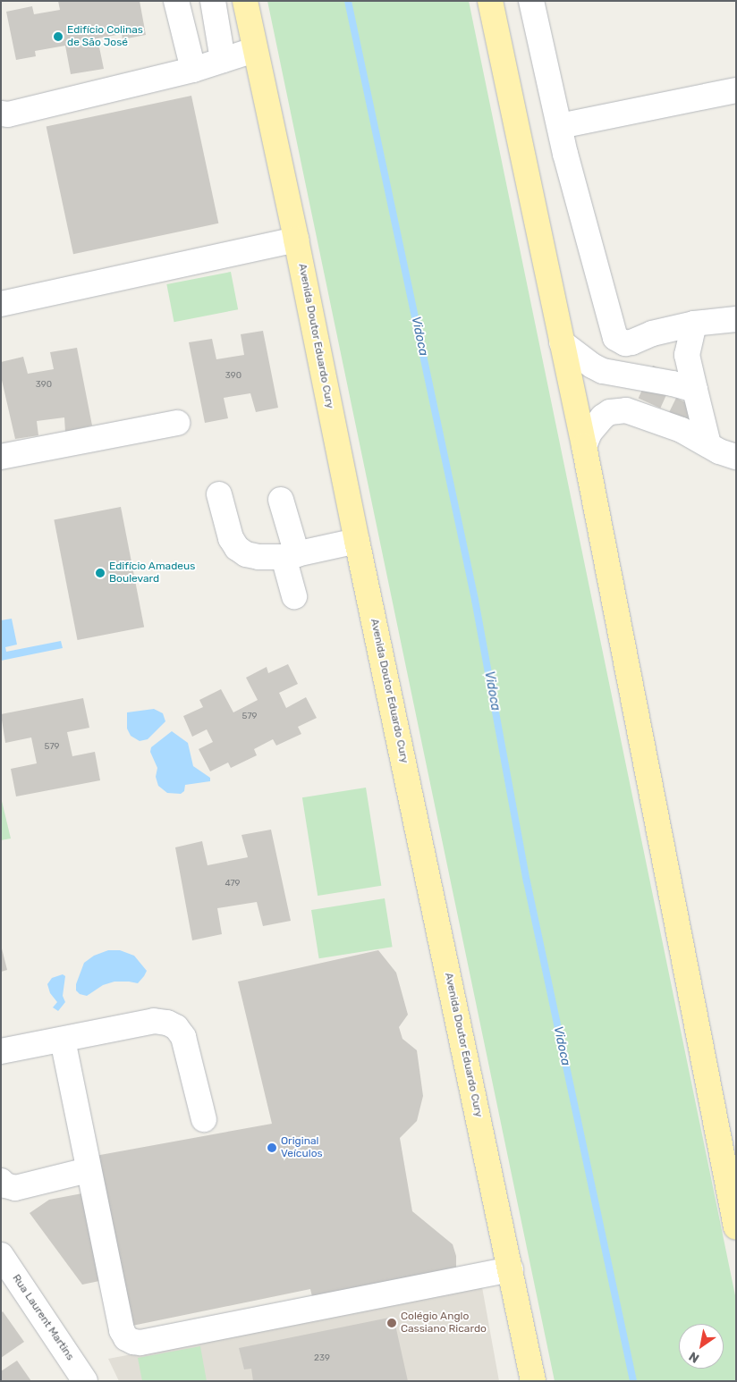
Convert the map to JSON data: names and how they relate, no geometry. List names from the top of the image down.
{
  "streets": {
    "main road": ["Avenida Doutor Eduardo Cury"],
    "street": ["Rua Laurent Martins"]
  },
  "water": ["Vidoca"],
  "places": [
    "Edifício Colinas de São José",
    "Edifício Amadeus Boulevard",
    "Original Veículos",
    "Colégio Anglo Cassiano Ricardo"
  ],
  "house_numbers": [
    "390",
    "390",
    "579",
    "579",
    "479",
    "239"
  ],
  "north": "bottom left"
}
